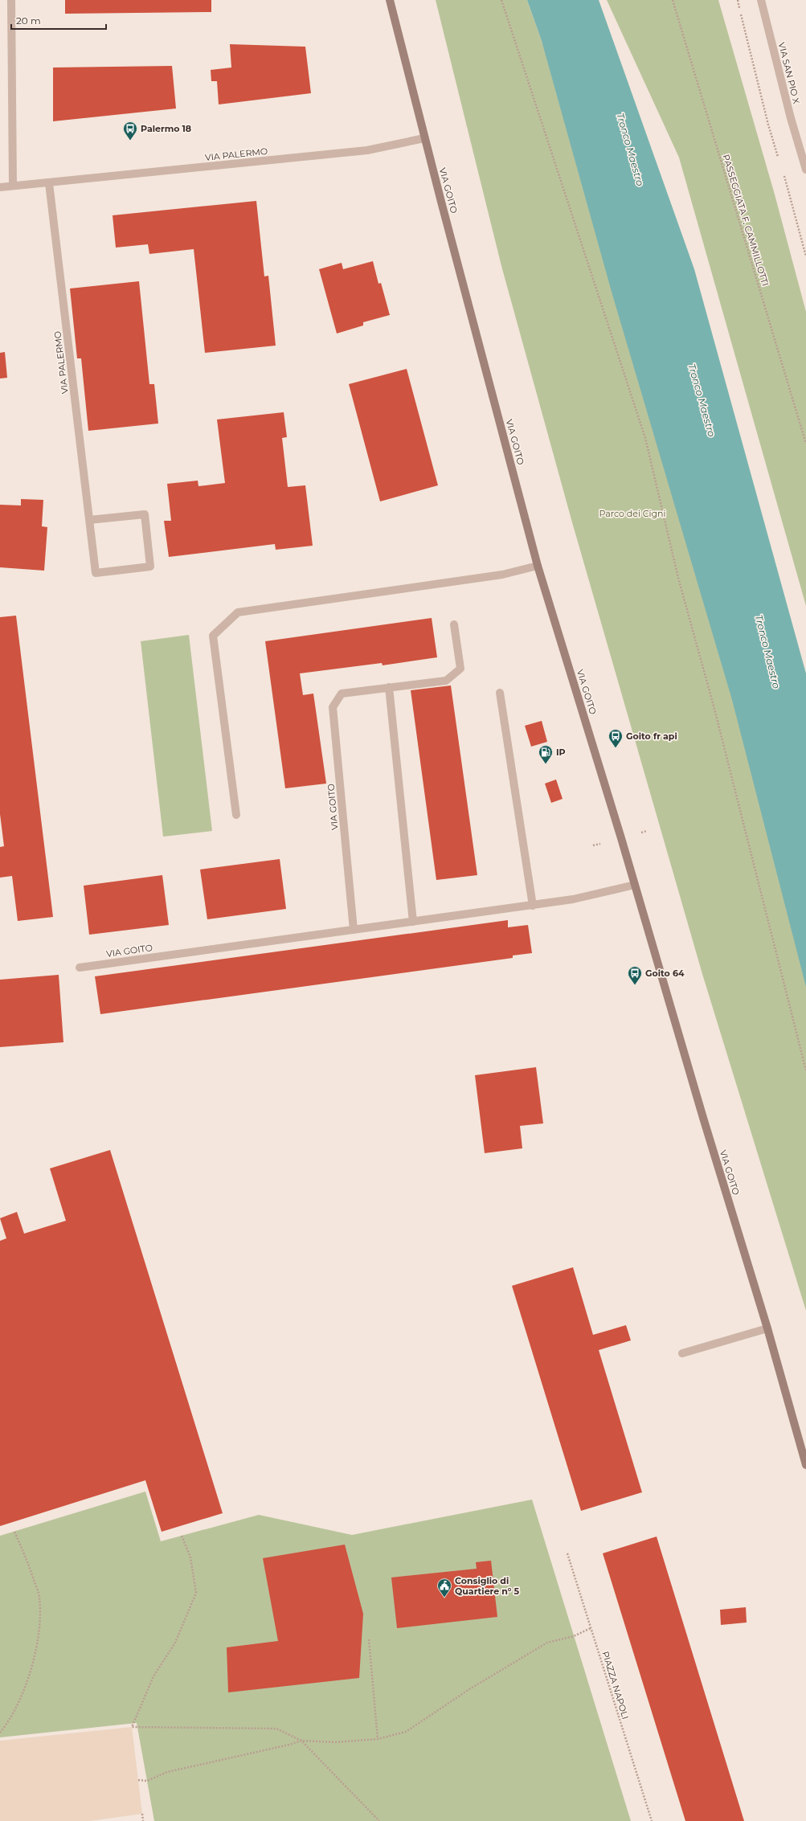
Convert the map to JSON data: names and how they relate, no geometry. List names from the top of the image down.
{
  "streets": {
    "main road": ["VIA GOITO"],
    "street": ["VIA SAN PIO X", "VIA PALERMO"],
    "path": ["PASSEGGIATA F. CAMMILLOTTI", "PIAZZA NAPOLI"]
  },
  "crossings": [
    ["VIA PALERMO", "VIA GOITO"]
  ],
  "water": ["Tronco Maestro"],
  "parks": ["Parco dei Cigni"],
  "places": {
    "bus stop": ["Palermo 18", "Goito fr api", "Goito 64"],
    "fuel station": ["IP"],
    "public building": ["Consiglio di Quartiere n° 5"]
  },
  "scale_bar": "20 m"
}
